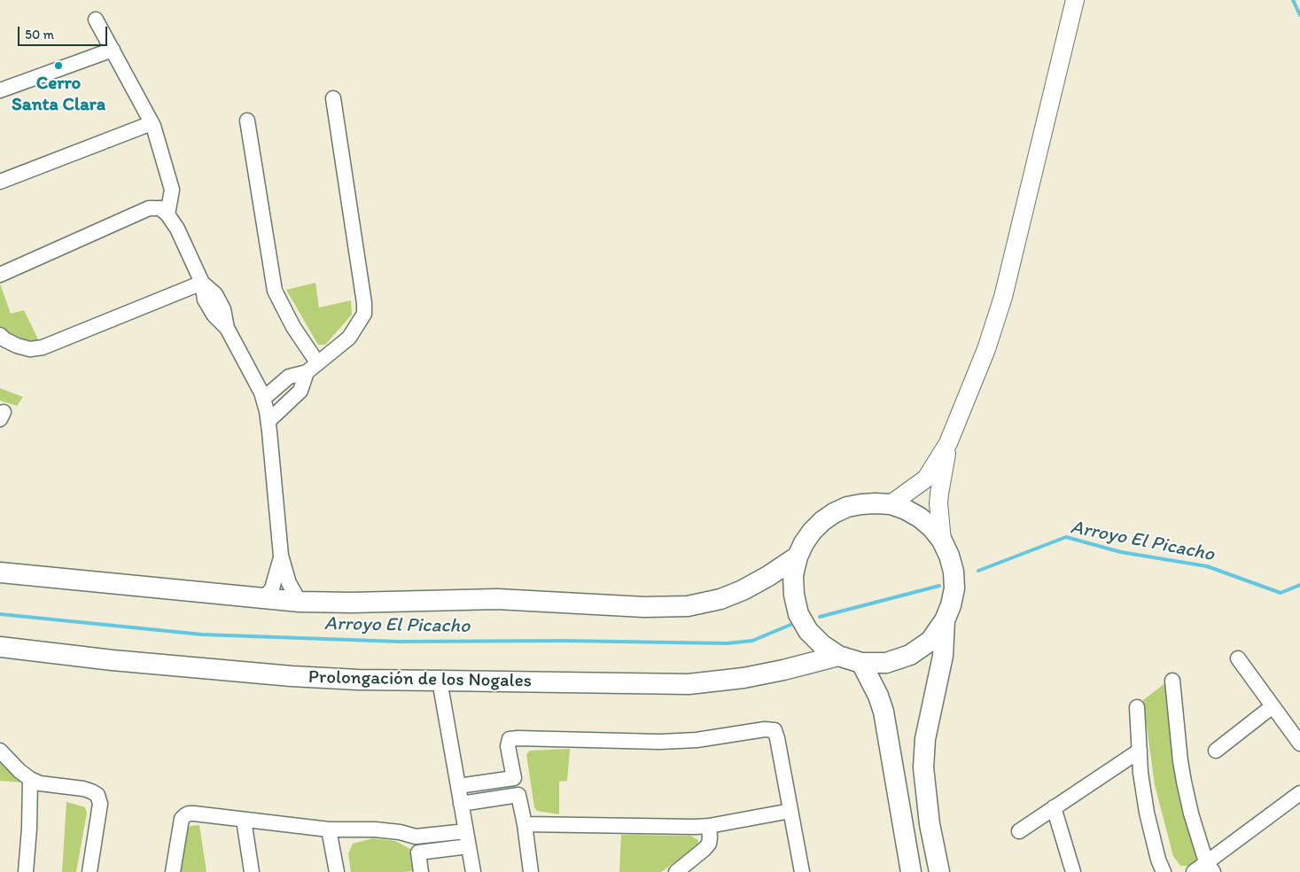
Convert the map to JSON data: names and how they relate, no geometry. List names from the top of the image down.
{
  "streets": {
    "main road": ["Prolongación de los Nogales"]
  },
  "water": ["Arroyo El Picacho"],
  "places": ["Cerro Santa Clara"],
  "scale_bar": "50 m"
}
